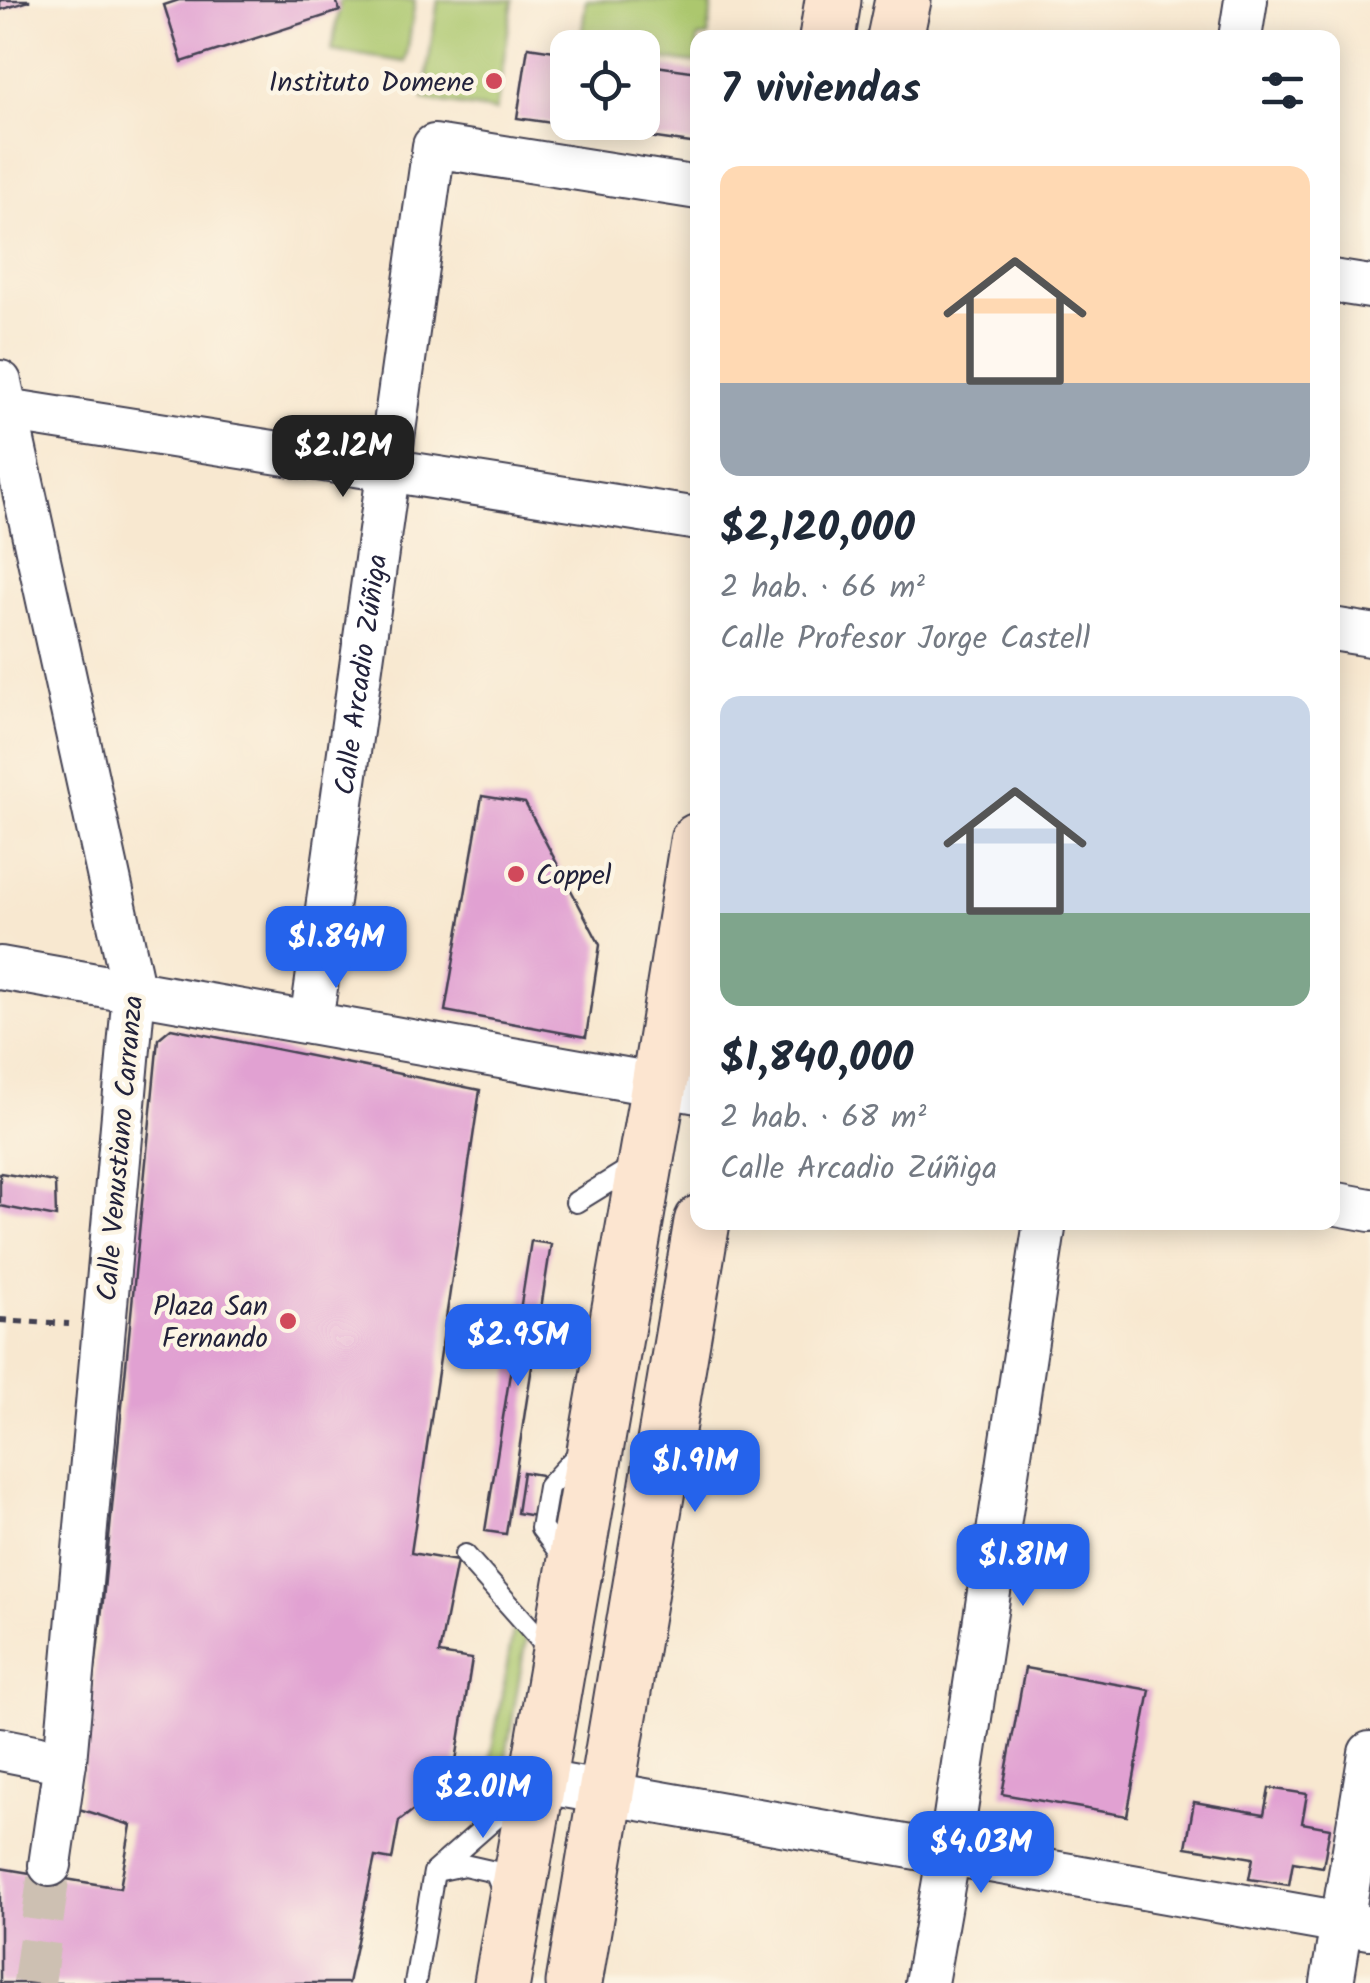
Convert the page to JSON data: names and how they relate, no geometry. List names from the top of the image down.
{
  "streets": {
    "street": ["Calle Arcadio Zúñiga", "Calle Venustiano Carranza"]
  },
  "places": ["Instituto Domene", "Coppel", "Plaza San Fernando"],
  "page": {
    "heading": "7 viviendas",
    "list": [
      {
        "name": "$2,120,000",
        "note": "2 hab. · 66 m² · Calle Profesor Jorge Castell"
      },
      {
        "name": "$1,840,000",
        "note": "2 hab. · 68 m² · Calle Arcadio Zúñiga"
      }
    ],
    "price": [
      "$2.12M",
      "$1.84M",
      "$2.95M",
      "$1.91M",
      "$1.81M",
      "$2.01M",
      "$4.03M"
    ]
  }
}
